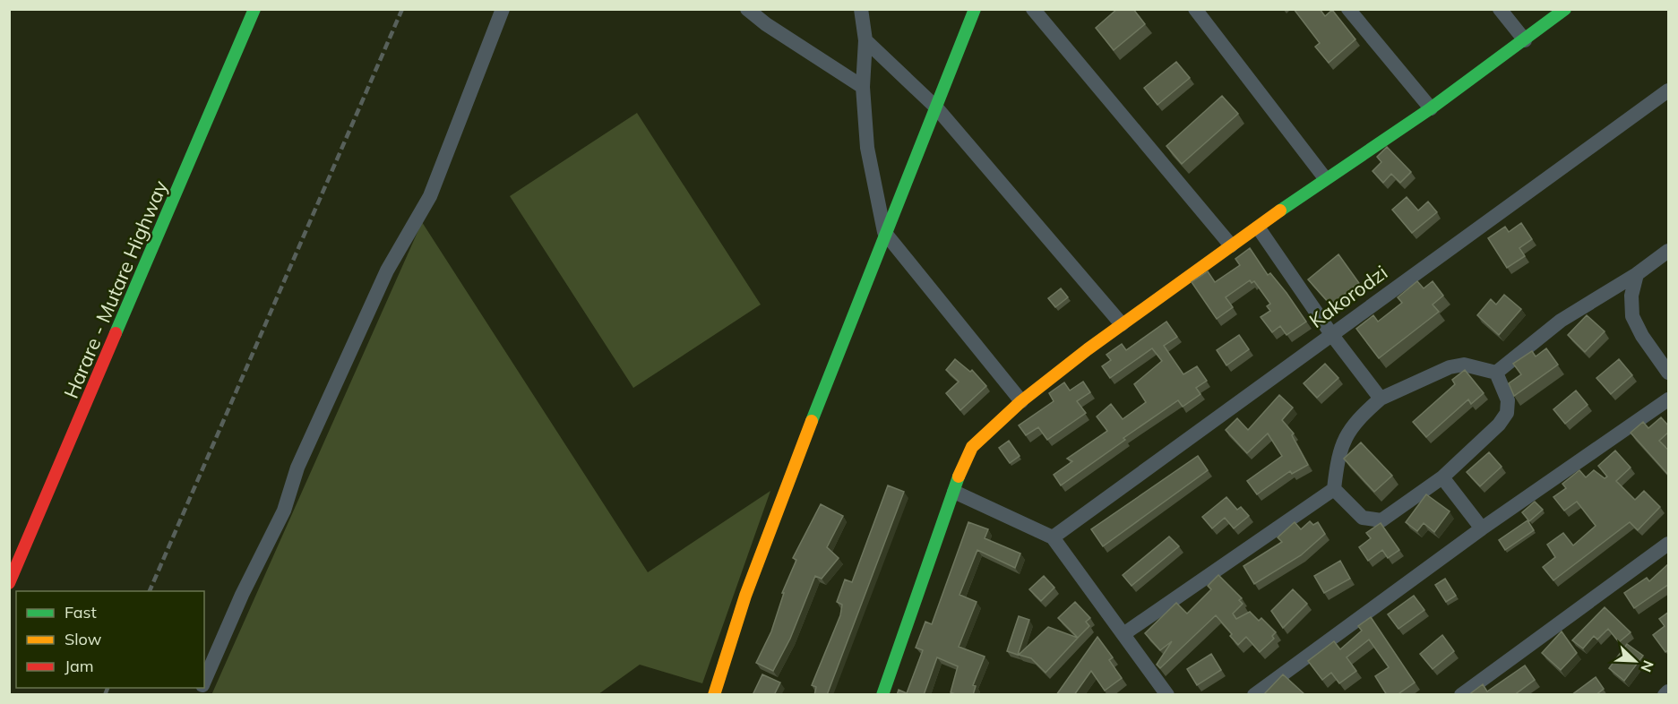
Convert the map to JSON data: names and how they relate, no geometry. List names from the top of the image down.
{
  "streets": {
    "main road": ["Harare - Mutare Highway"],
    "street": ["Kakorodzi"]
  },
  "legend": ["Fast", "Slow", "Jam"],
  "north": "bottom right"
}
